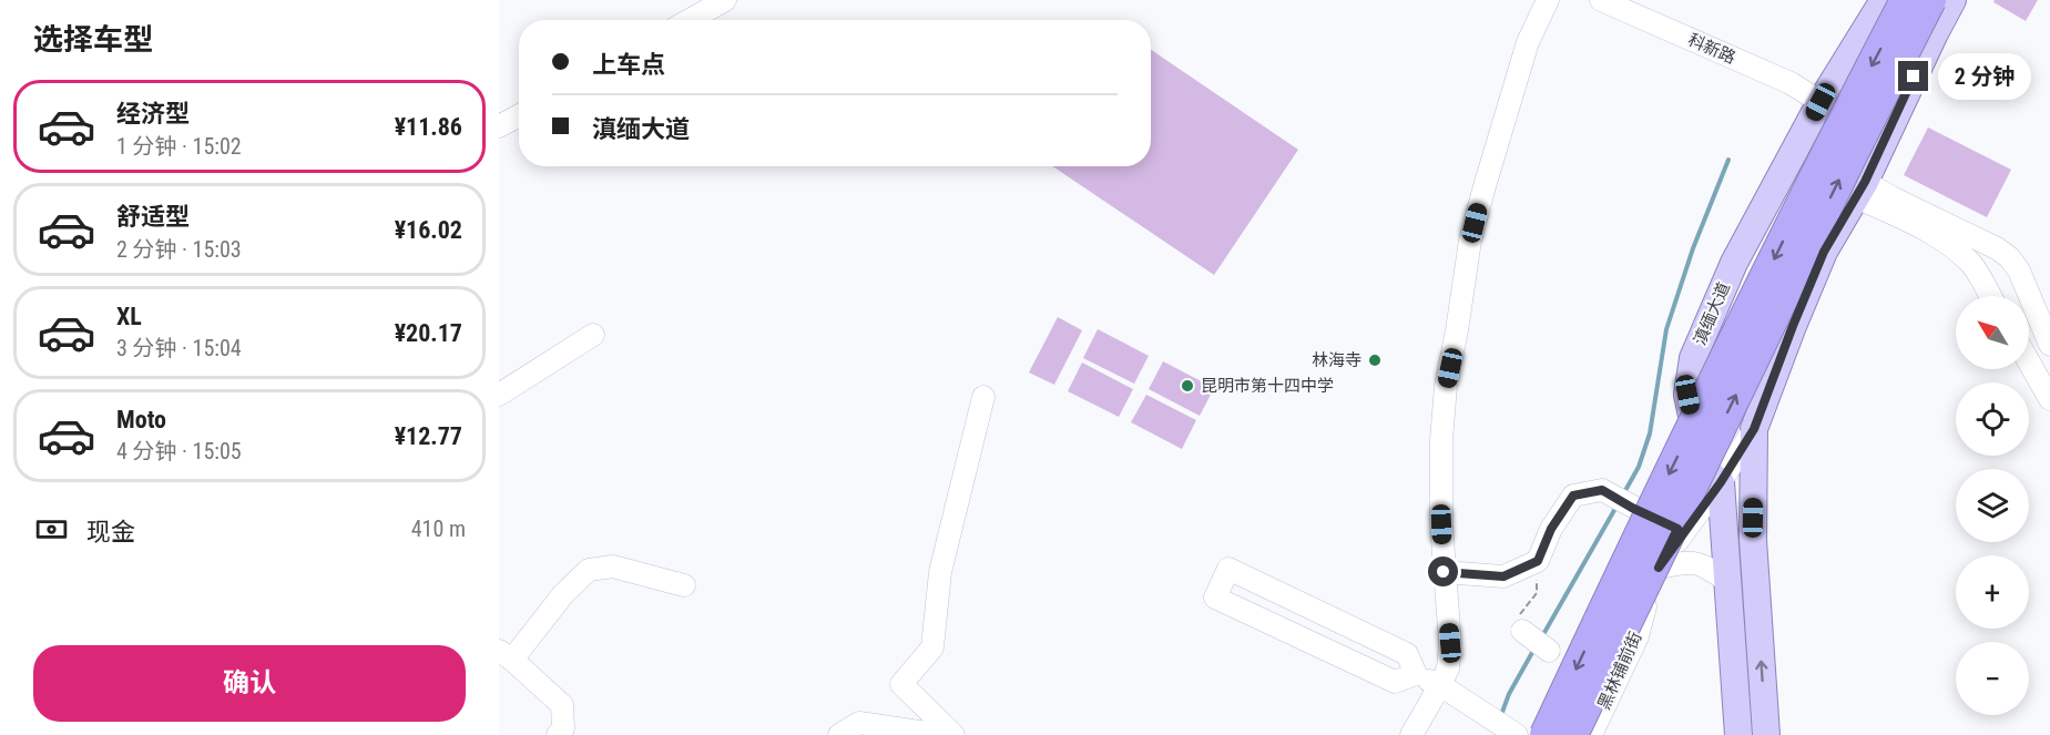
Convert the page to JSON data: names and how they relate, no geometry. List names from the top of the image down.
{
  "streets": {
    "main road": ["滇缅大道"],
    "street": ["科新路", "黑林铺前街"]
  },
  "crossings": [
    ["科新路", "滇缅大道"]
  ],
  "places": ["林海寺", "昆明市第十四中学"],
  "north": "top left",
  "page": {
    "heading": "选择车型",
    "banner": ["上车点", "滇缅大道"],
    "bubble": "2 分钟",
    "list": [
      {
        "name": "经济型",
        "note": "1 分钟 · 15:02",
        "value": "¥11.86"
      },
      {
        "name": "舒适型",
        "note": "2 分钟 · 15:03",
        "value": "¥16.02"
      },
      {
        "name": "XL",
        "note": "3 分钟 · 15:04",
        "value": "¥20.17"
      },
      {
        "name": "Moto",
        "note": "4 分钟 · 15:05",
        "value": "¥12.77"
      }
    ],
    "map_buttons": ["+", "−"],
    "pay": ["现金", "410 m"],
    "buttons": "确认"
  }
}
